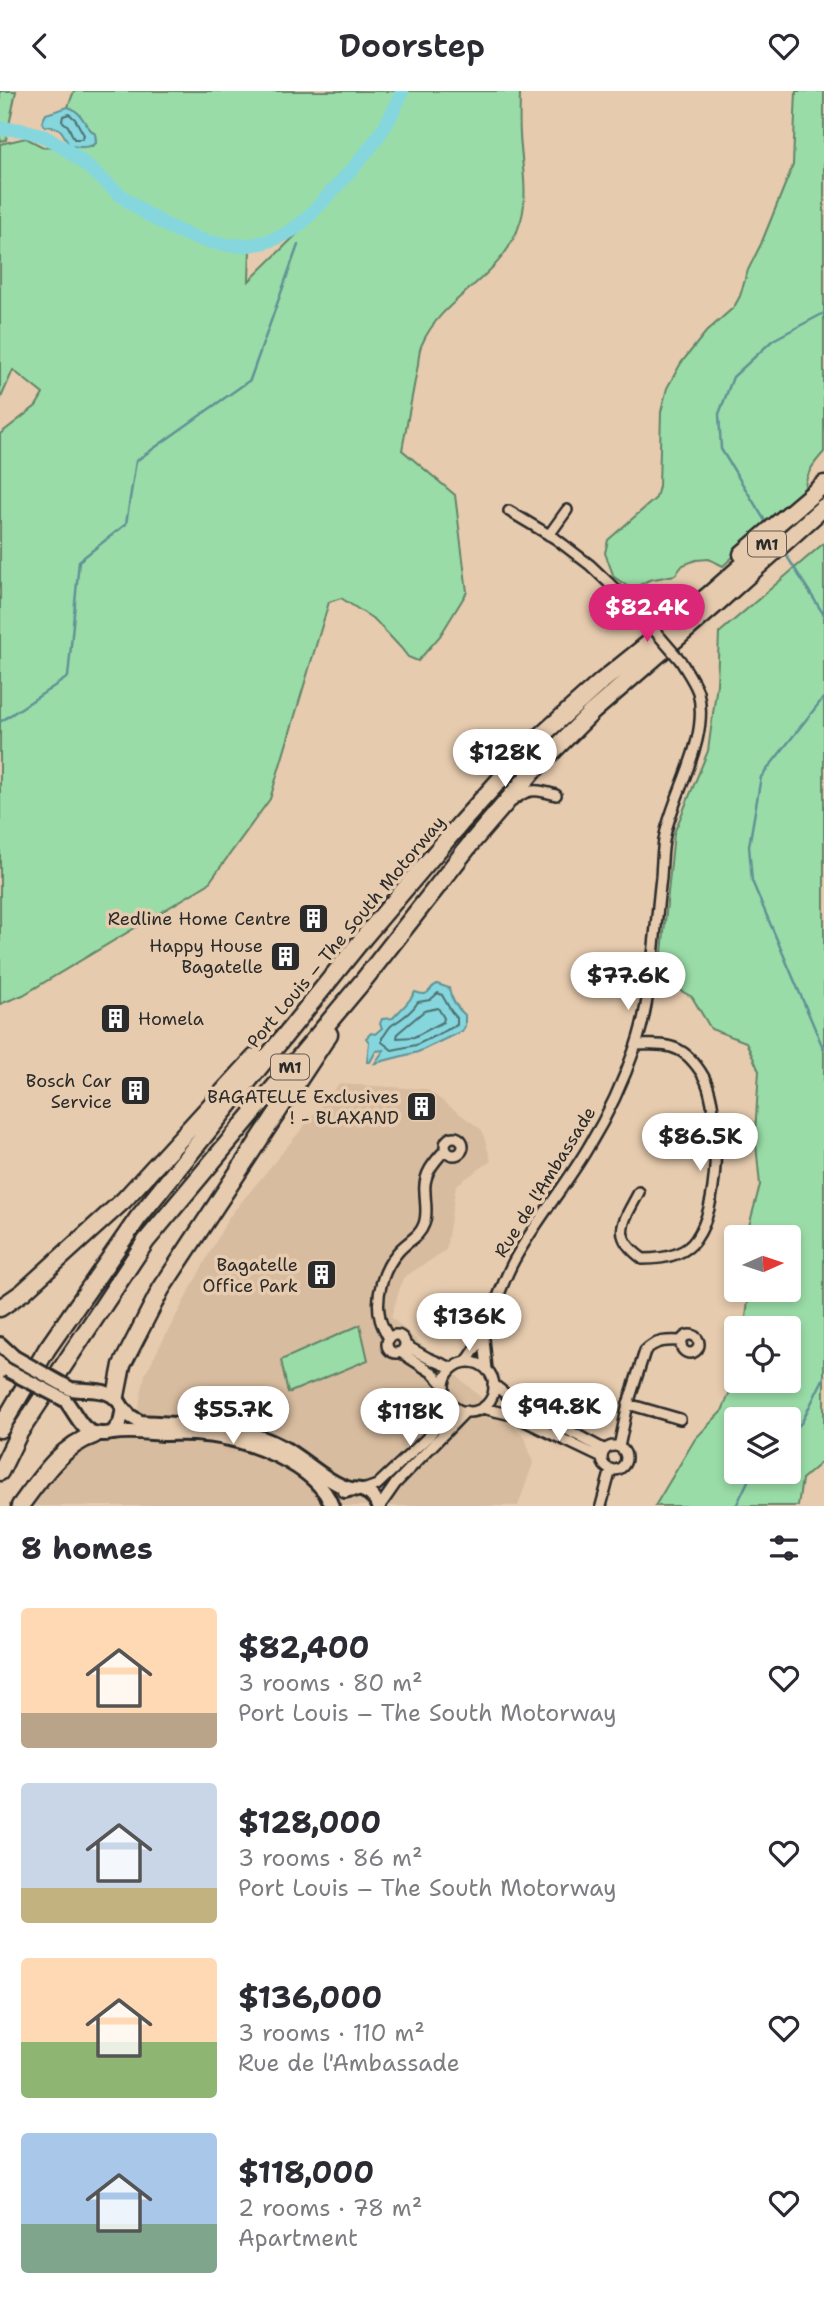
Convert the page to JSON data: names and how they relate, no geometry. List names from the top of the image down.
{
  "streets": {
    "highway": ["M1", "Port Louis – The South Motorway"],
    "street": ["Rue de l'Ambassade"]
  },
  "places": {
    "building": [
      "Redline Home Centre",
      "Happy House Bagatelle",
      "Homela",
      "Bosch Car Service",
      "BAGATELLE Exclusives ! - BLAXAND",
      "Bagatelle Office Park"
    ]
  },
  "north": "right",
  "page": {
    "header": "Doorstep",
    "price": [
      "$82.4K",
      "$128K",
      "$77.6K",
      "$86.5K",
      "$136K",
      "$94.8K",
      "$55.7K",
      "$118K"
    ],
    "heading": "8 homes",
    "list": [
      {
        "name": "$82,400",
        "note": "3 rooms · 80 m² · Port Louis – The South Motorway"
      },
      {
        "name": "$128,000",
        "note": "3 rooms · 86 m² · Port Louis – The South Motorway"
      },
      {
        "name": "$136,000",
        "note": "3 rooms · 110 m² · Rue de l'Ambassade"
      },
      {
        "name": "$118,000",
        "note": "2 rooms · 78 m² · Apartment"
      }
    ]
  }
}
